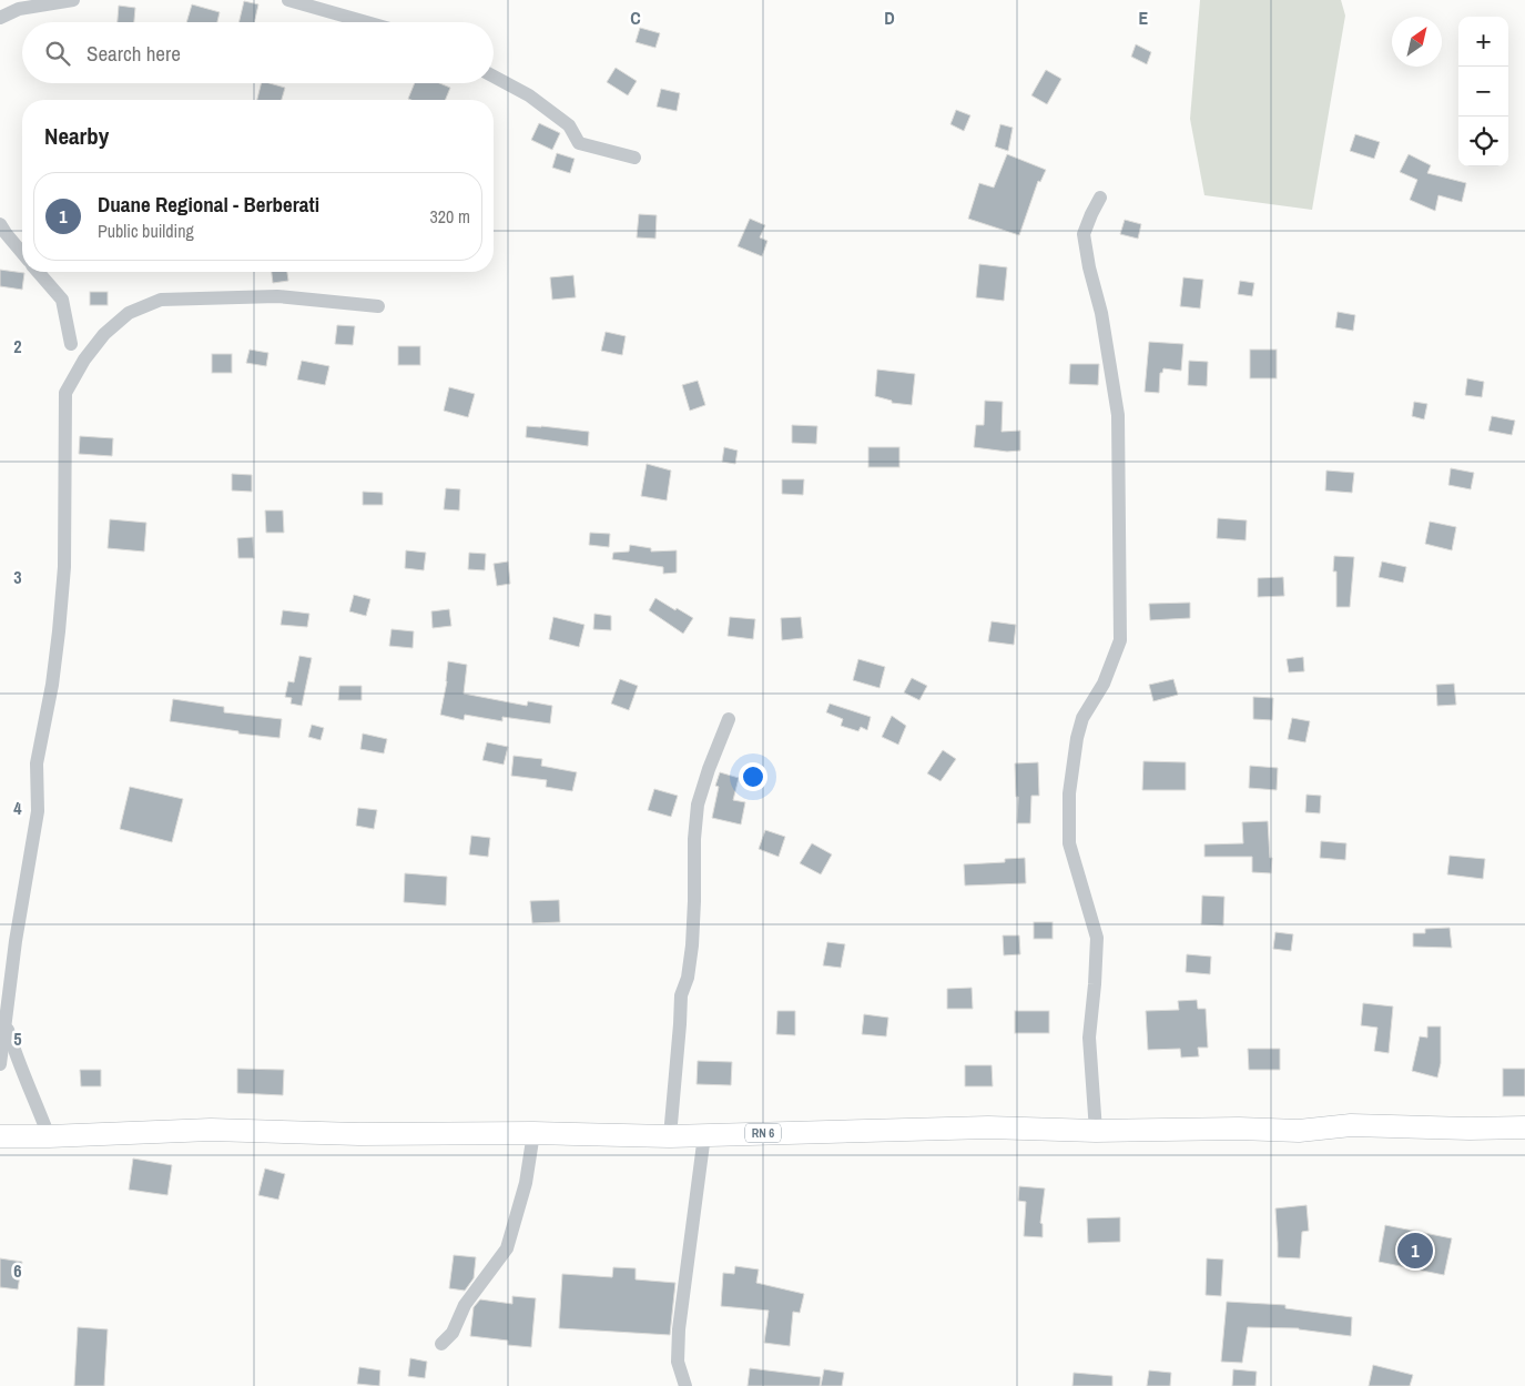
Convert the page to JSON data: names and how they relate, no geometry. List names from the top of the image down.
{
  "streets": {
    "main road": ["RN 6"]
  },
  "north": "top right",
  "page": {
    "map_buttons": ["+", "−"],
    "search": "Search here",
    "heading": "Nearby",
    "list": [
      {
        "mark": "1",
        "name": "Duane Regional - Berberati",
        "note": "Public building",
        "value": "320 m"
      }
    ],
    "pins": "1"
  },
  "grid": {
    "columns": ["C", "D", "E"],
    "rows": [
      "2",
      "3",
      "4",
      "5",
      "6"
    ]
  }
}
